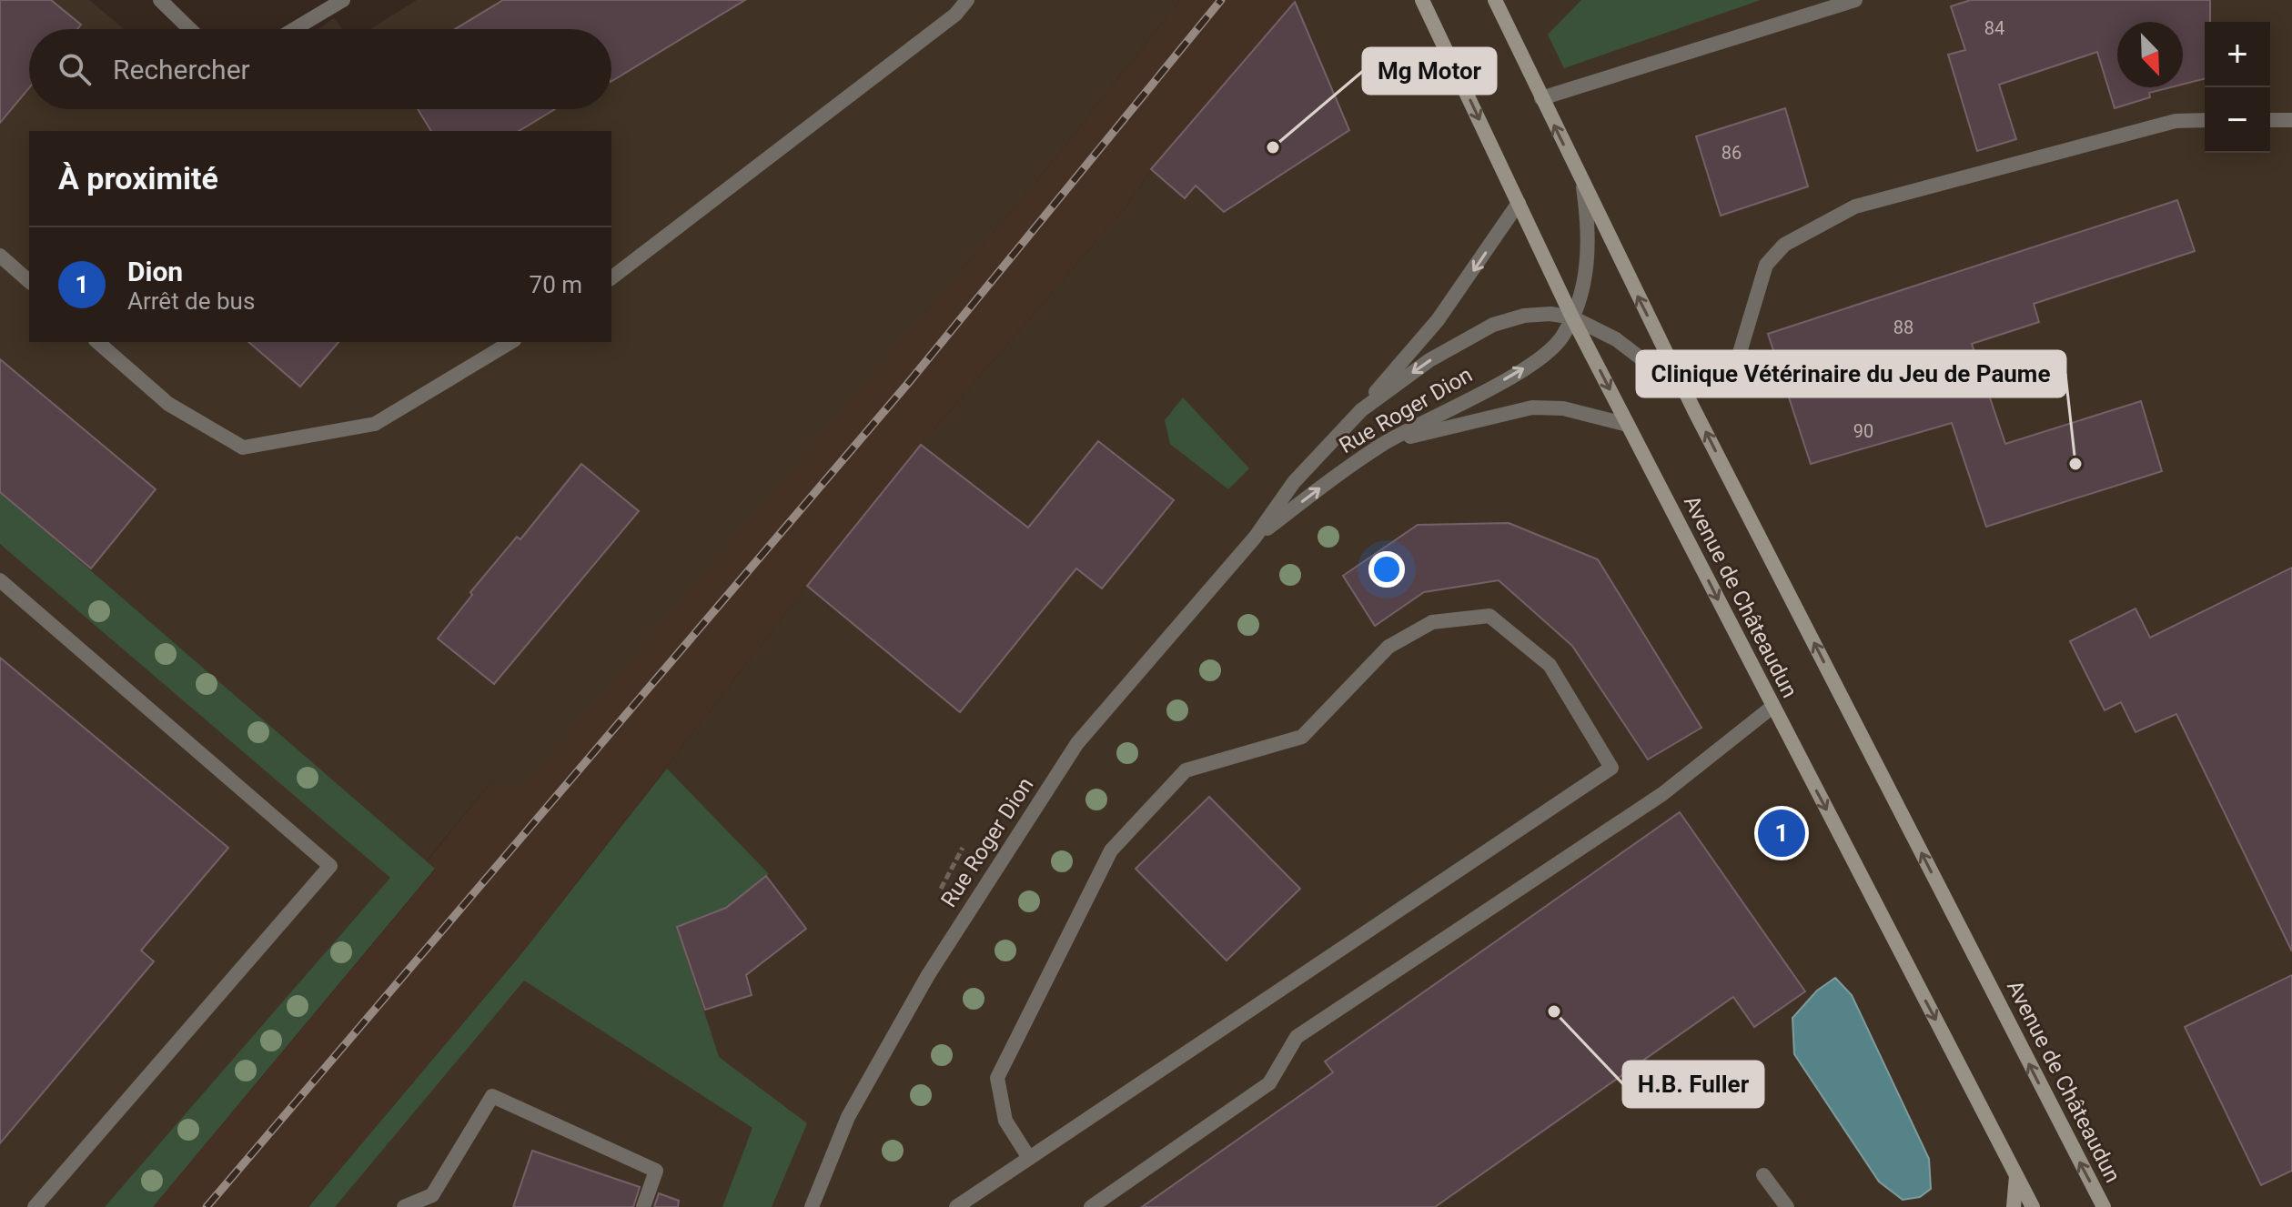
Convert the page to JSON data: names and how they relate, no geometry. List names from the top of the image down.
{
  "streets": {
    "main road": ["Avenue de Châteaudun"],
    "street": ["Rue Roger Dion"]
  },
  "crossings": [
    ["Rue Roger Dion", "Avenue de Châteaudun"]
  ],
  "places": ["Mg Motor", "Clinique Vétérinaire du Jeu de Paume", "H.B. Fuller"],
  "house_numbers": [
    "84",
    "86",
    "88",
    "90"
  ],
  "north": "bottom right",
  "page": {
    "map_buttons": ["+", "−"],
    "search": "Rechercher",
    "heading": "À proximité",
    "list": [
      {
        "mark": "1",
        "name": "Dion",
        "note": "Arrêt de bus",
        "value": "70 m"
      }
    ],
    "pins": "1"
  }
}
